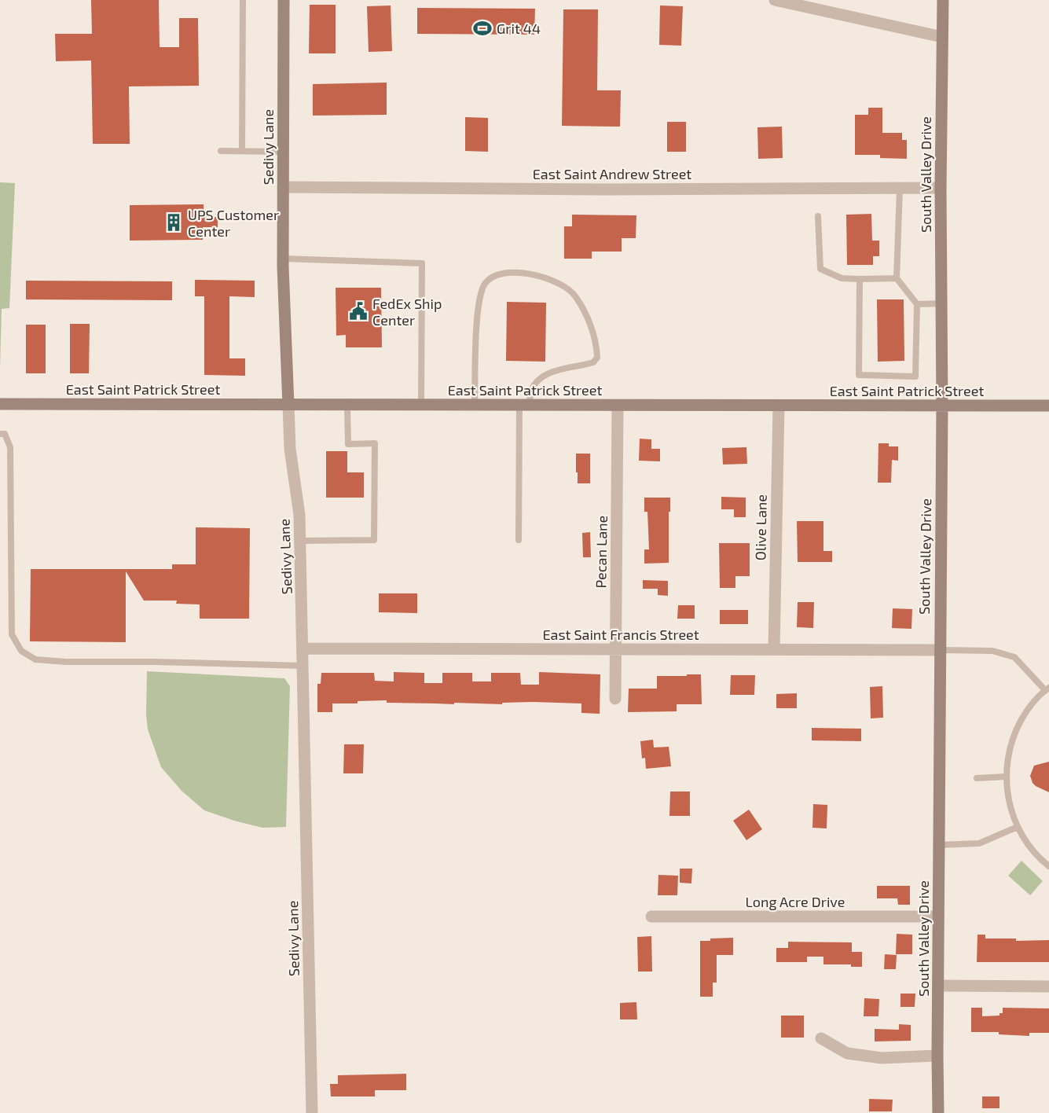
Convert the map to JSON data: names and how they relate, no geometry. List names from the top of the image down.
{
  "streets": {
    "street": [
      "Sedivy Lane",
      "East Saint Andrew Street",
      "South Valley Drive",
      "East Saint Patrick Street",
      "Olive Lane",
      "Pecan Lane",
      "East Saint Francis Street",
      "Long Acre Drive"
    ]
  },
  "crossings": [
    ["Sedivy Lane", "East Saint Andrew Street"],
    ["Sedivy Lane", "East Saint Patrick Street"],
    ["Sedivy Lane", "East Saint Francis Street"],
    ["East Saint Andrew Street", "South Valley Drive"],
    ["South Valley Drive", "East Saint Patrick Street"],
    ["South Valley Drive", "East Saint Francis Street"],
    ["South Valley Drive", "Long Acre Drive"],
    ["East Saint Patrick Street", "Olive Lane"],
    ["East Saint Patrick Street", "Pecan Lane"],
    ["Olive Lane", "East Saint Francis Street"],
    ["Pecan Lane", "East Saint Francis Street"]
  ],
  "places": {
    "sports": ["Grit 44"],
    "building": ["UPS Customer Center"],
    "public building": ["FedEx Ship Center"]
  }
}
